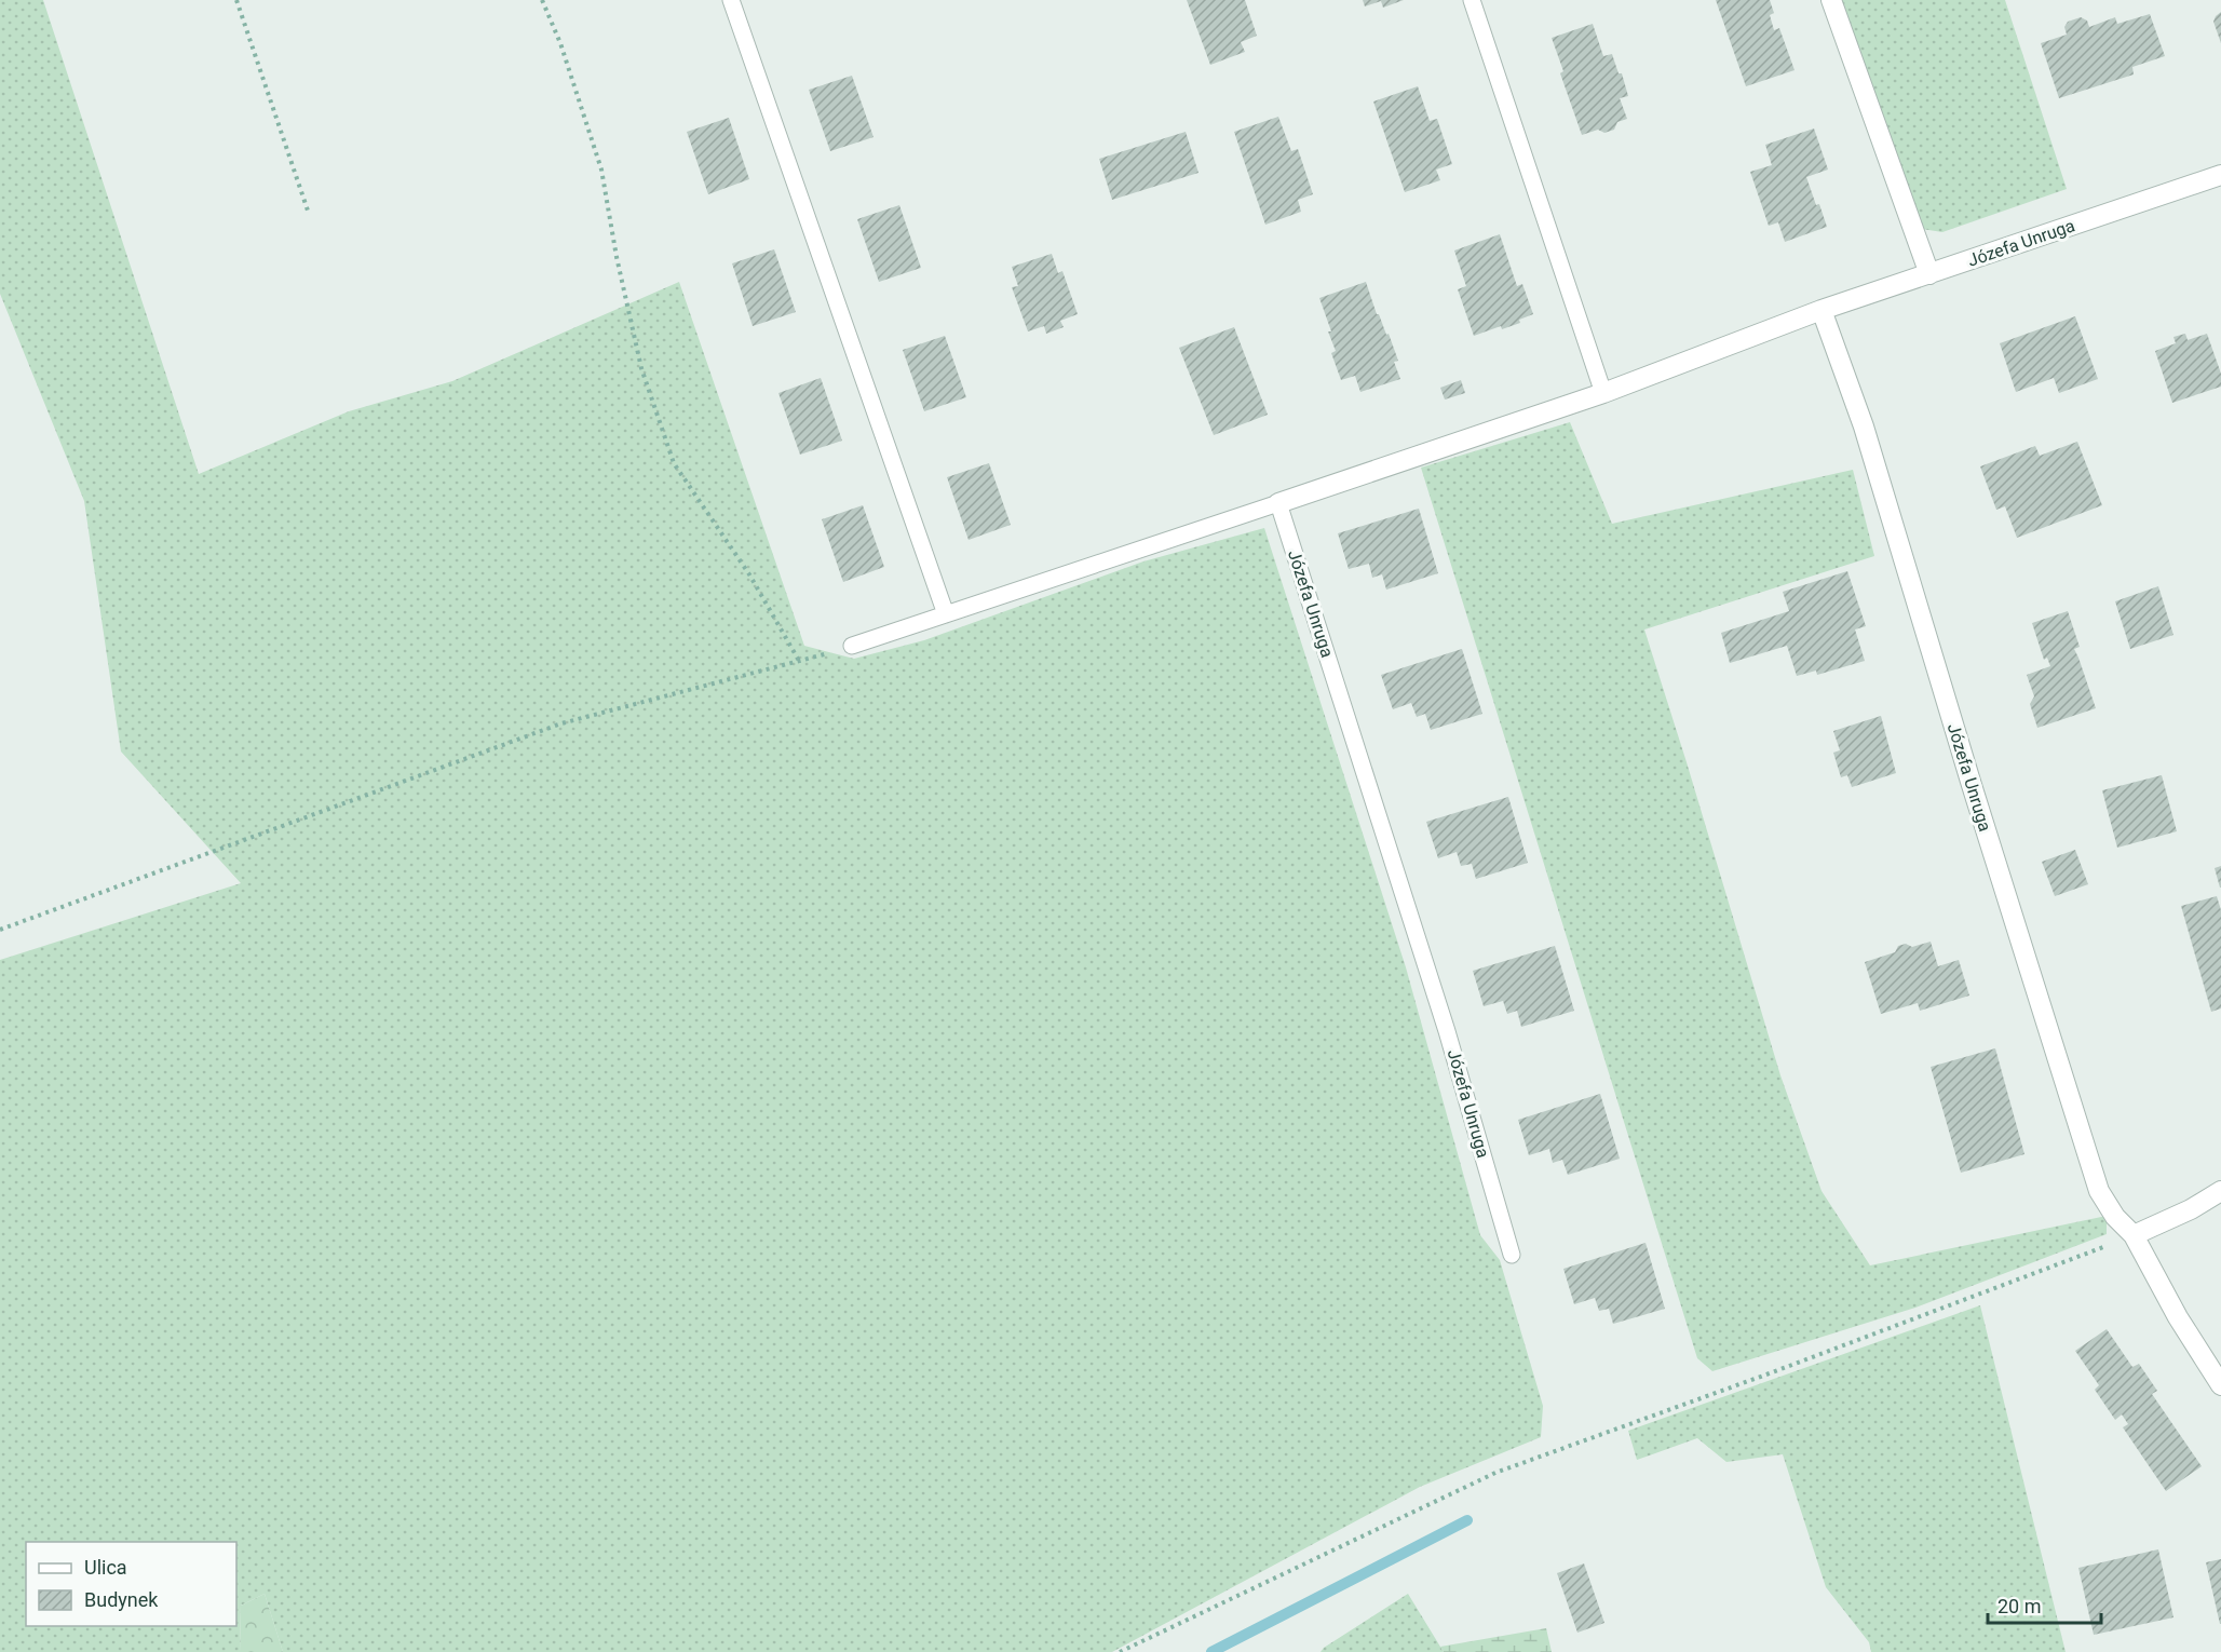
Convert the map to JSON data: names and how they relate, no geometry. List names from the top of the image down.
{
  "streets": {
    "street": ["Józefa Unruga"]
  },
  "legend": ["Ulica", "Budynek"],
  "scale_bar": "20 m"
}
